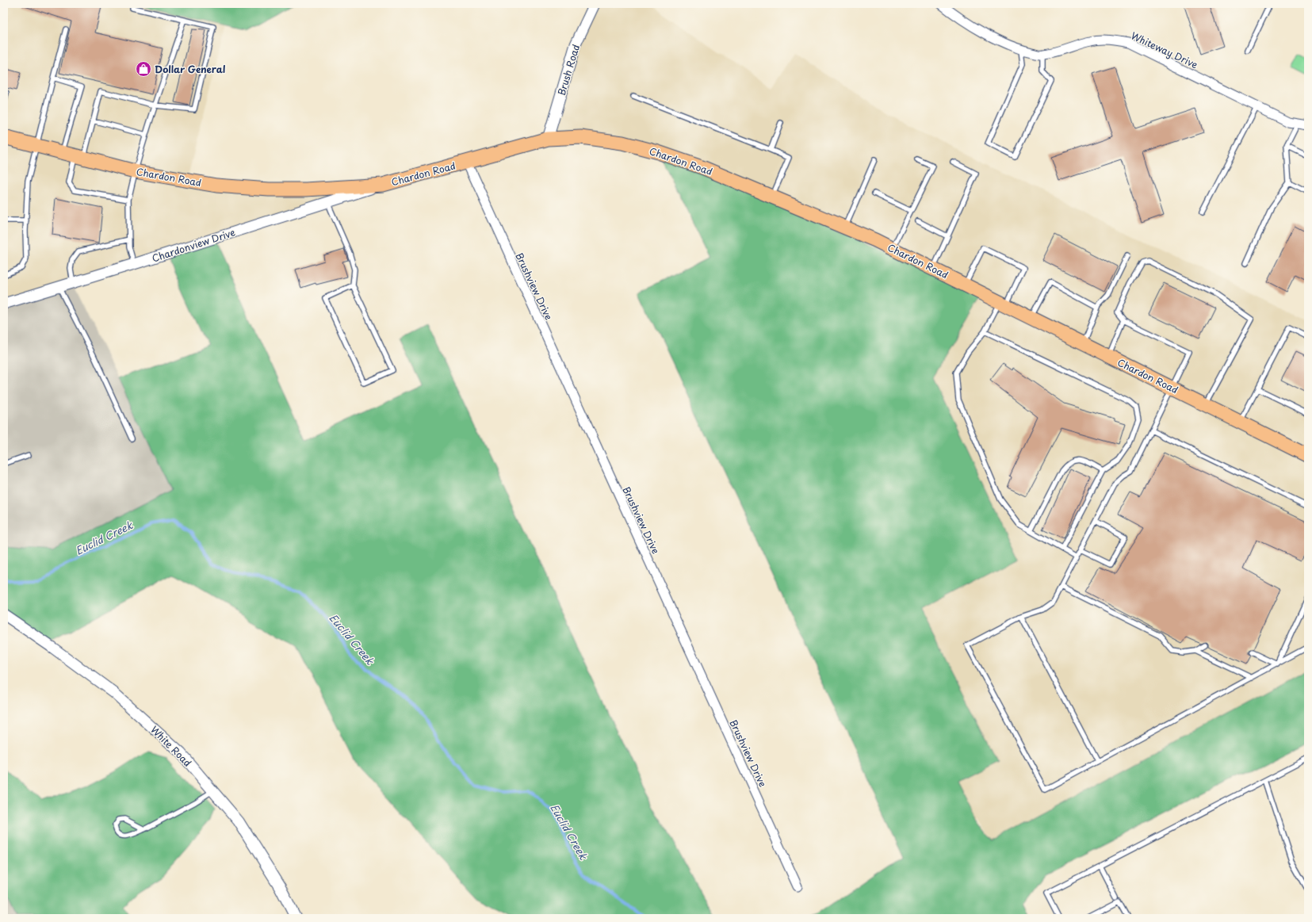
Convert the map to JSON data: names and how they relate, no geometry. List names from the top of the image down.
{
  "streets": {
    "main road": ["Chardon Road"],
    "street": [
      "Whiteway Drive",
      "Brush Road",
      "Chardonview Drive",
      "Brushview Drive",
      "White Road"
    ]
  },
  "crossings": [
    ["Brush Road", "Chardon Road"],
    ["Chardon Road", "Chardonview Drive"],
    ["Chardon Road", "Brushview Drive"]
  ],
  "water": ["Euclid Creek"],
  "places": {
    "shop": ["Dollar General"]
  }
}
